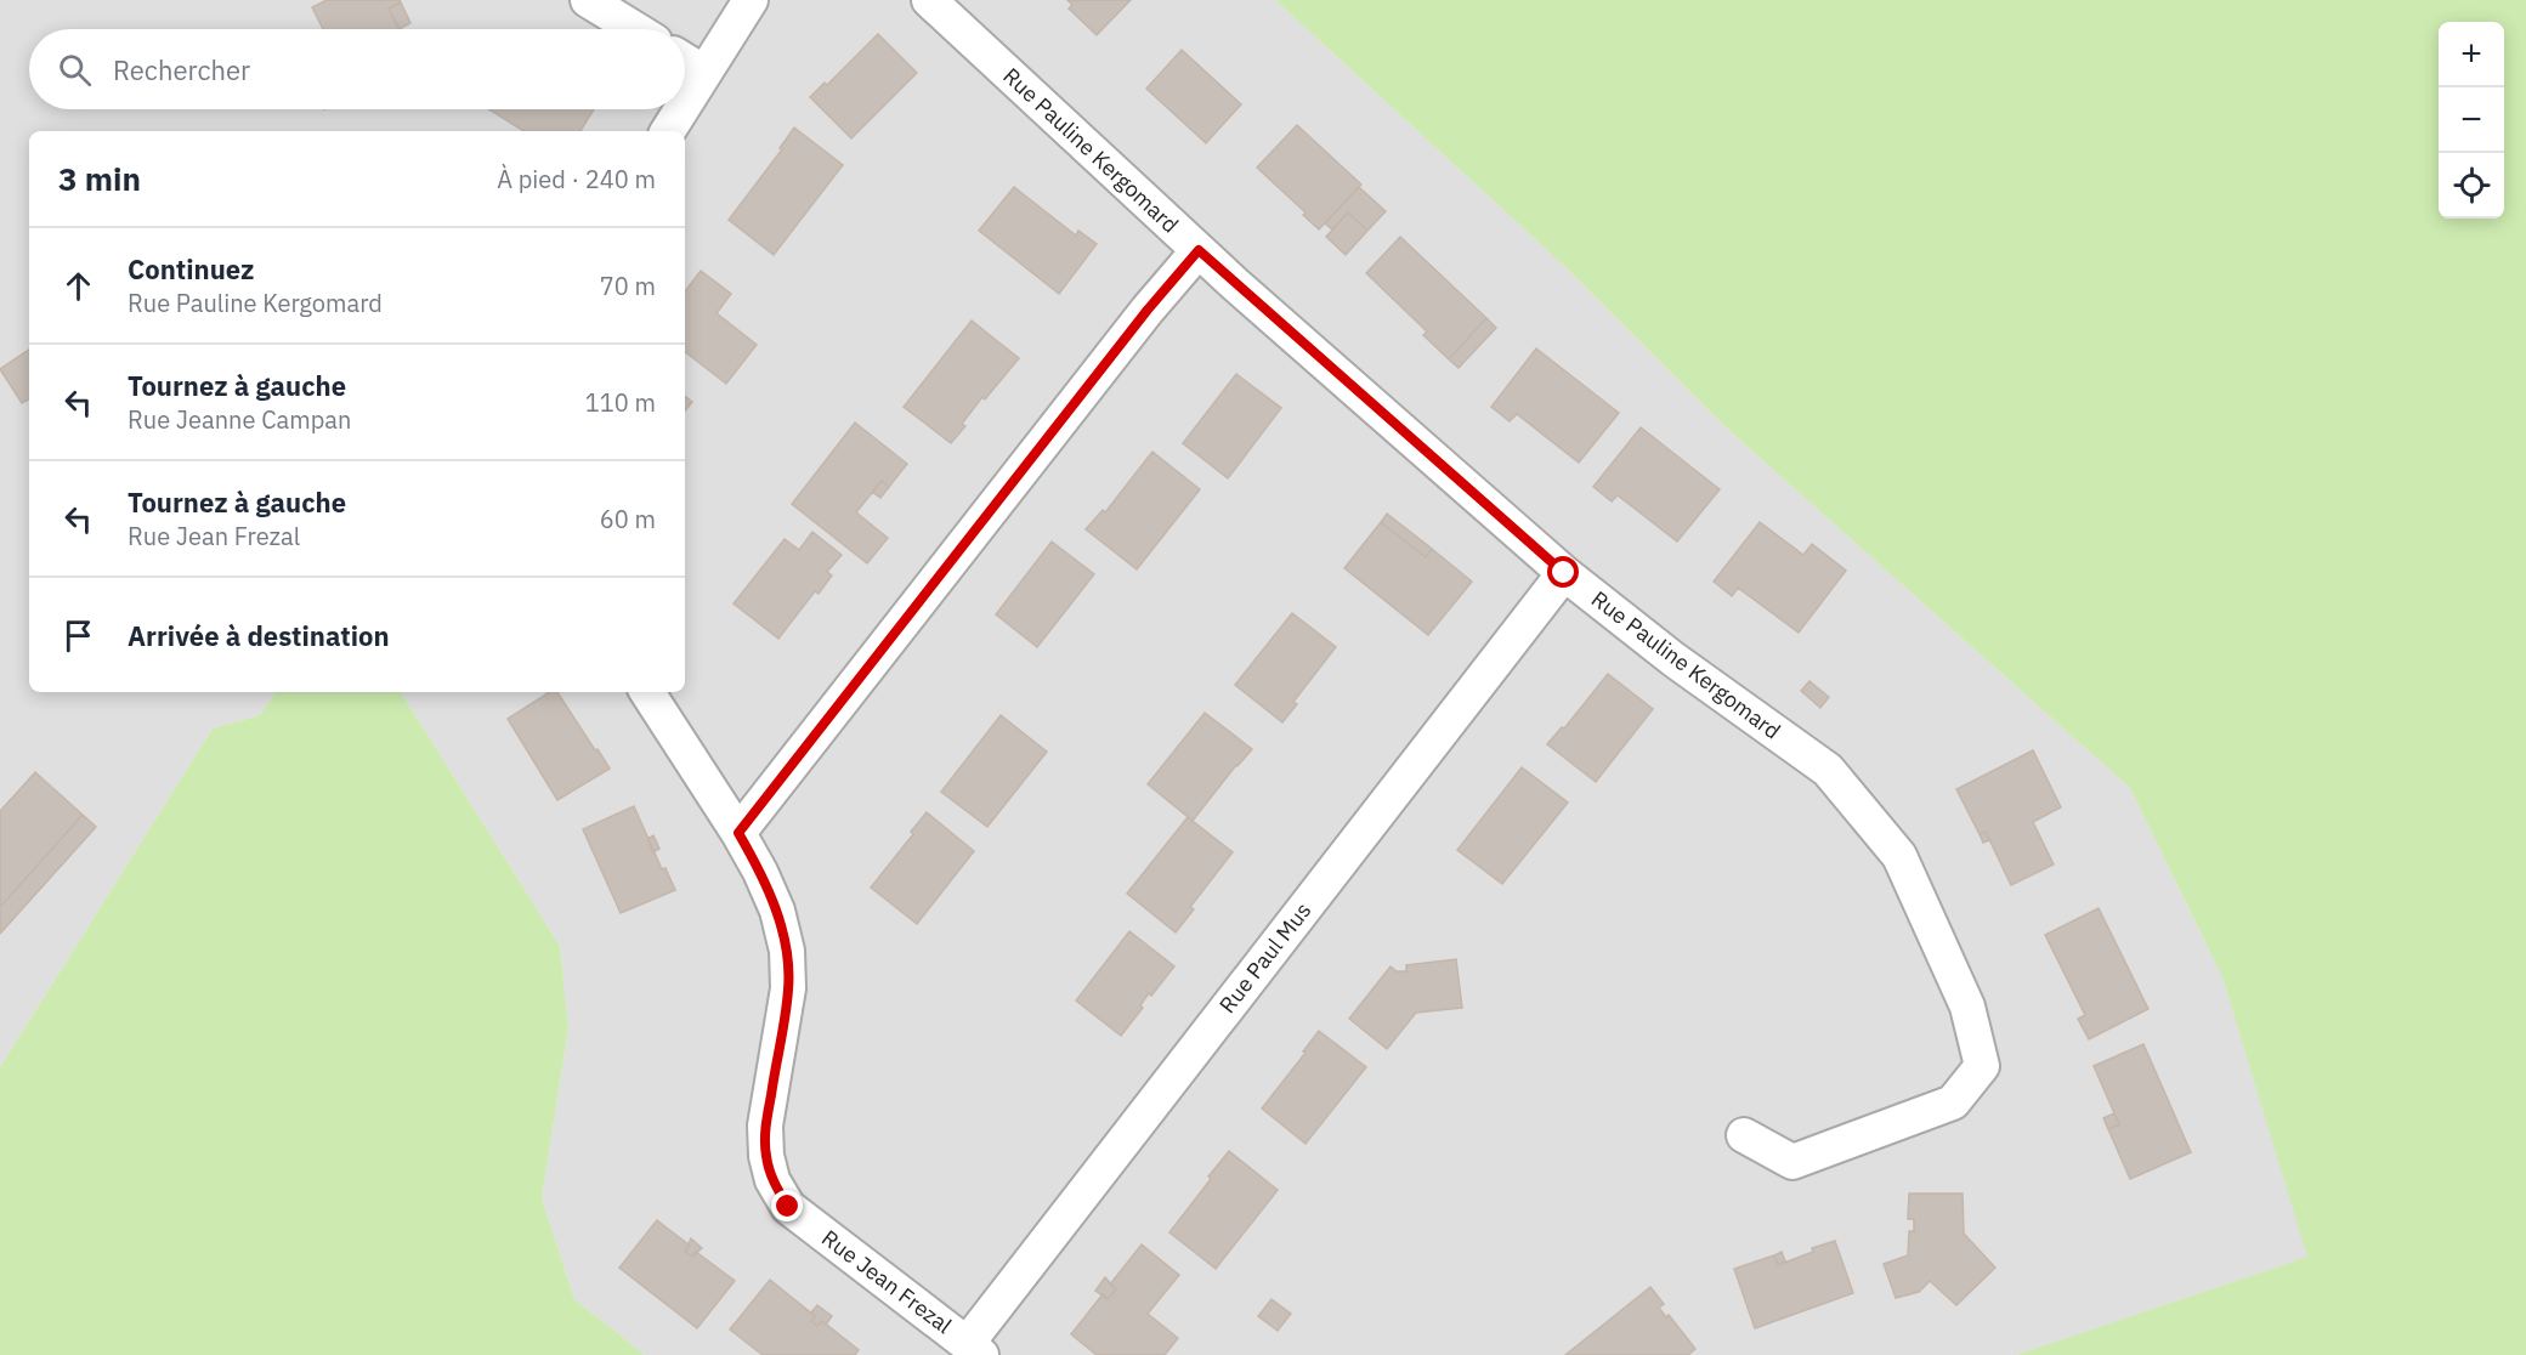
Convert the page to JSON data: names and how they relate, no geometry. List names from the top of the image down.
{
  "streets": {
    "street": ["Rue Pauline Kergomard", "Rue Paul Mus", "Rue Jean Frezal"]
  },
  "crossings": [
    ["Rue Pauline Kergomard", "Rue Paul Mus"],
    ["Rue Paul Mus", "Rue Jean Frezal"]
  ],
  "page": {
    "map_buttons": ["+", "−"],
    "search": "Rechercher",
    "heading": ["3 min", "À pied · 240 m"],
    "list": [
      ["Continuez", "Rue Pauline Kergomard", "70 m"],
      ["Tournez à gauche", "Rue Jeanne Campan", "110 m"],
      ["Tournez à gauche", "Rue Jean Frezal", "60 m"],
      "Arrivée à destination"
    ]
  }
}
